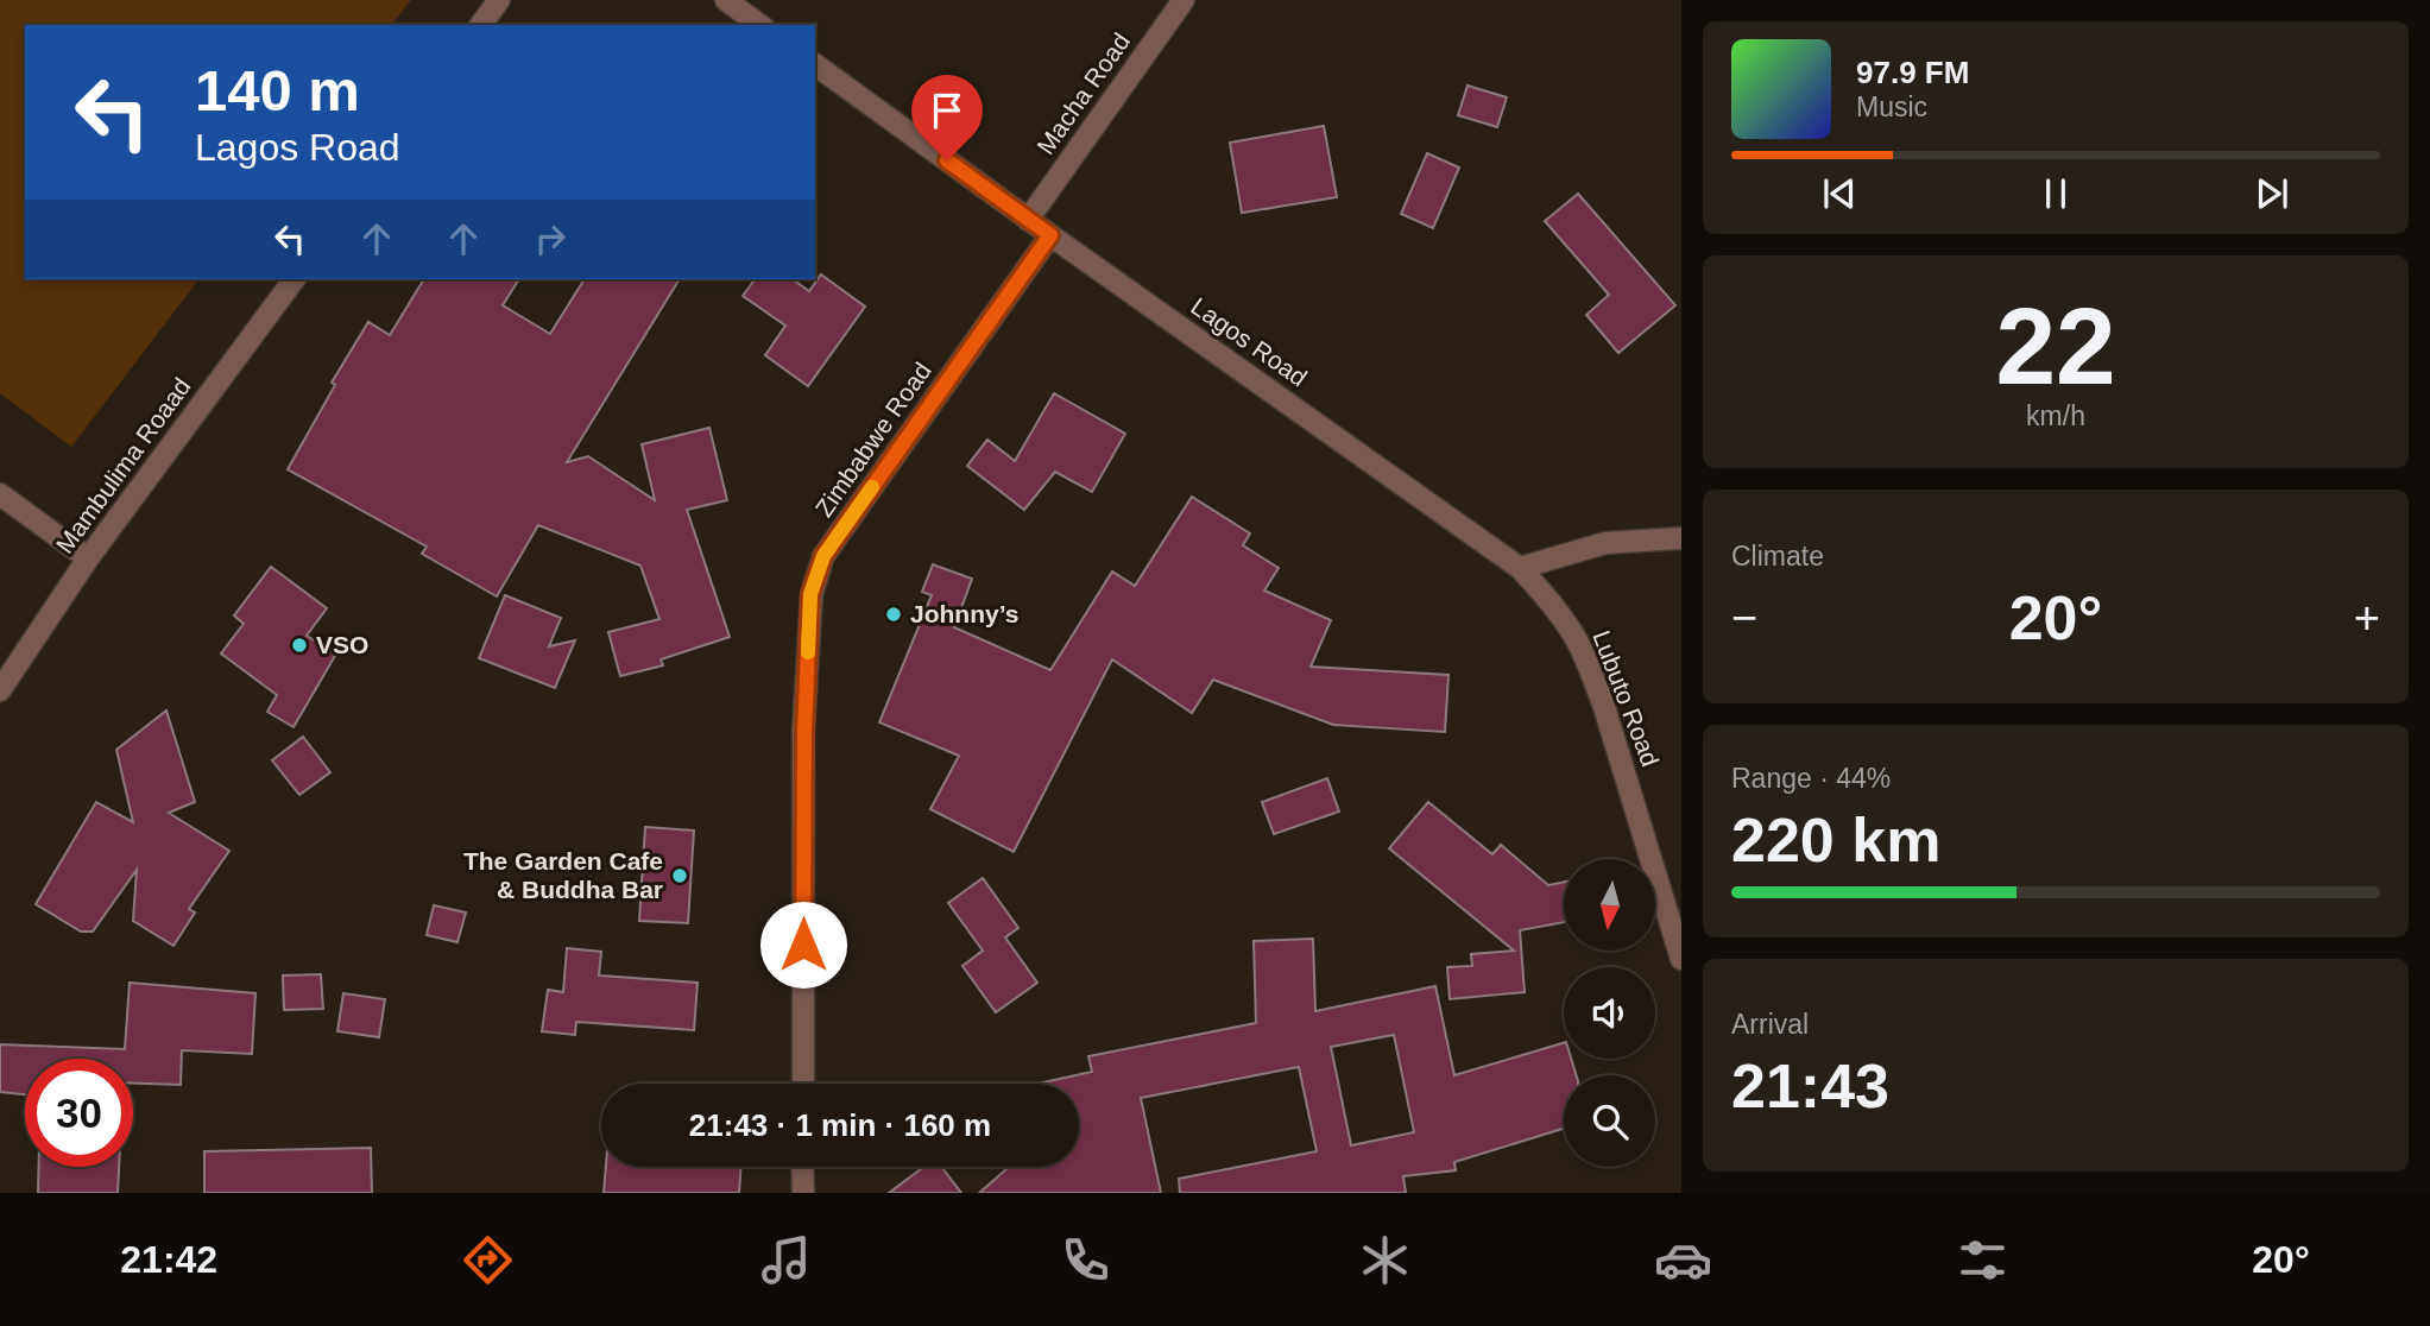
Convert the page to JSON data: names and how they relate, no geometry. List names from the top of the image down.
{
  "streets": {
    "street": [
      "Macha Road",
      "Lagos Road",
      "Zimbabwe Road",
      "Mambulima Roaad",
      "Lubuto Road"
    ]
  },
  "crossings": [
    ["Macha Road", "Lagos Road"],
    ["Lagos Road", "Zimbabwe Road"],
    ["Lagos Road", "Lubuto Road"]
  ],
  "places": ["Johnny’s", "VSO", "The Garden Cafe & Buddha Bar"],
  "north": "bottom",
  "page": {
    "turn": ["140 m", "Lagos Road"],
    "song": ["97.9 FM", "Music"],
    "tile": [
      ["22", "km/h"],
      "Climate",
      ["Range · 44%", "220 km"],
      ["Arrival", "21:43"]
    ],
    "heat": ["−", "20°", "+"],
    "limit": "30",
    "trip": "21:43 · 1 min · 160 m",
    "tabs": ["21:42", "20°"]
  }
}
